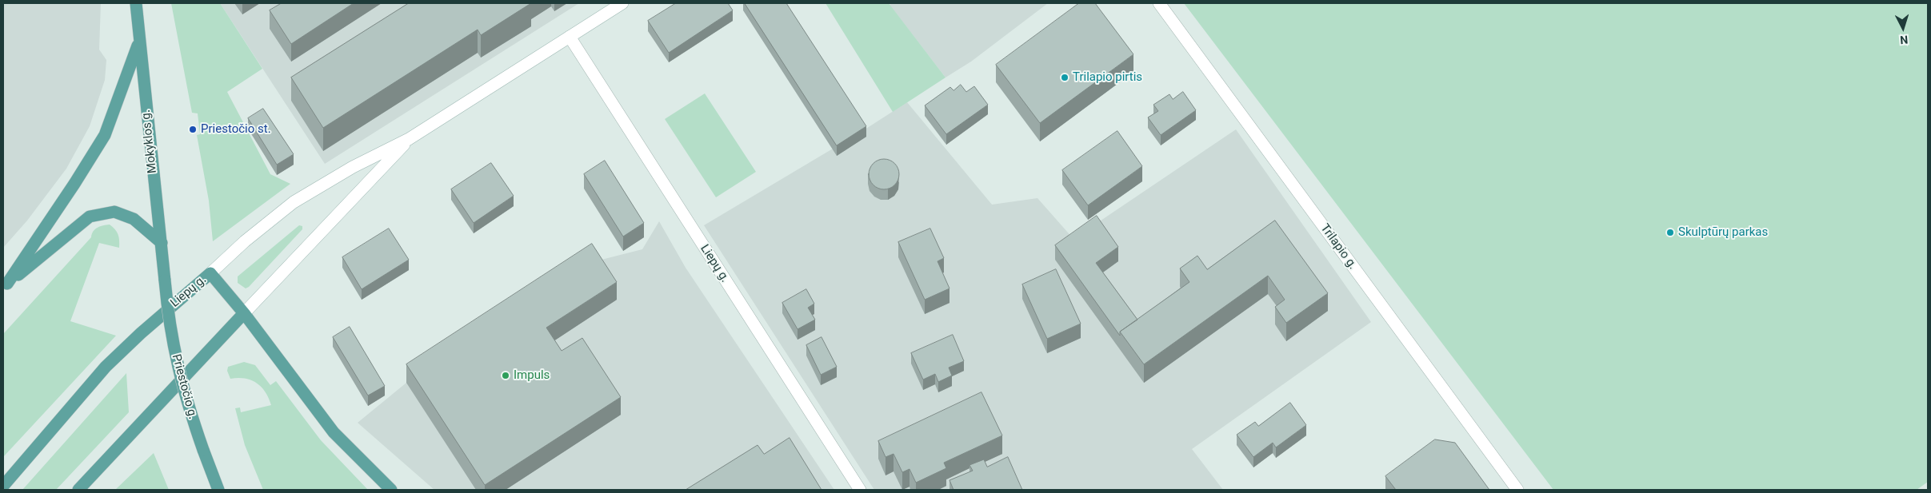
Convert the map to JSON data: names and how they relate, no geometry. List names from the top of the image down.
{
  "streets": {
    "main road": ["Mokyklos g.", "Liepų g.", "Priestočio g."],
    "street": ["Trilapio g."]
  },
  "crossings": [
    ["Mokyklos g.", "Priestočio g."]
  ],
  "places": [
    "Trilapio pirtis",
    "Priestočio st.",
    "Skulptūrų parkas",
    "Impuls"
  ],
  "north": "bottom"
}
